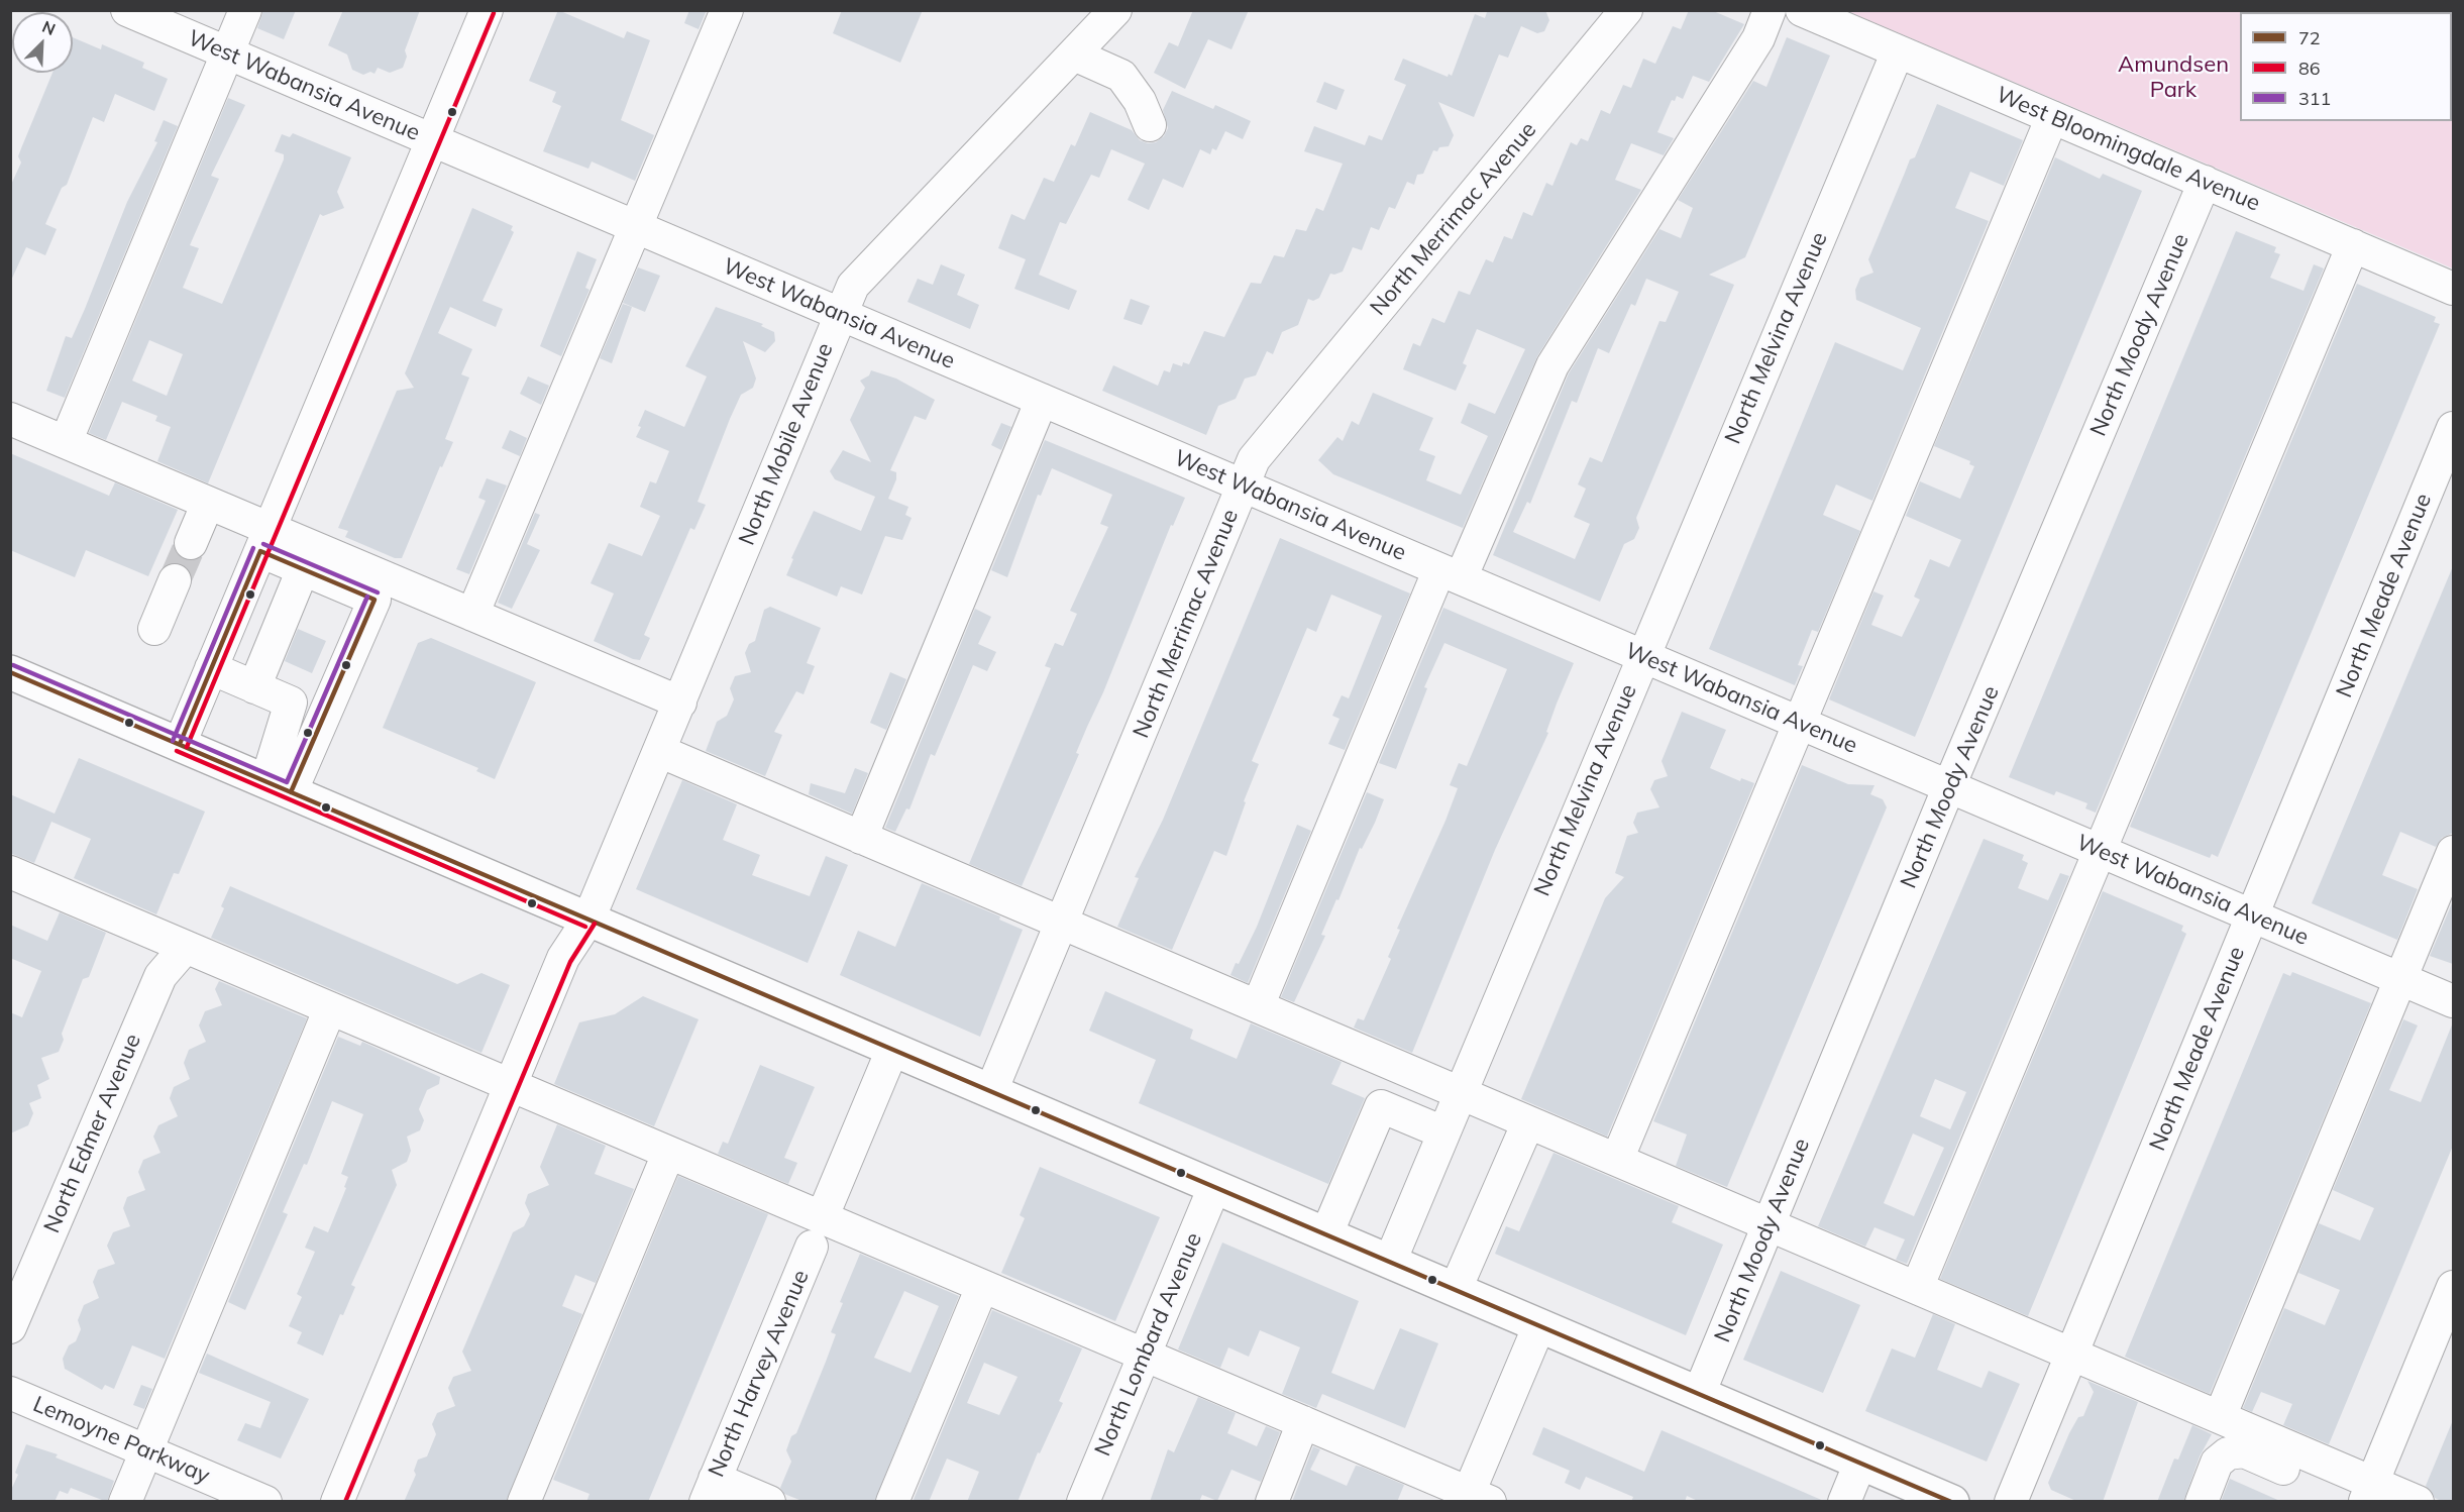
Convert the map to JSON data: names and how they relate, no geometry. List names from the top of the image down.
{
  "streets": {
    "street": [
      "West Wabansia Avenue",
      "West Bloomingdale Avenue",
      "North Merrimac Avenue",
      "North Moody Avenue",
      "North Melvina Avenue",
      "North Mobile Avenue",
      "North Meade Avenue",
      "North Edmer Avenue",
      "North Lombard Avenue",
      "North Harvey Avenue",
      "Lemoyne Parkway"
    ]
  },
  "crossings": [
    ["West Wabansia Avenue", "North Merrimac Avenue"],
    ["West Wabansia Avenue", "North Moody Avenue"],
    ["West Wabansia Avenue", "North Melvina Avenue"],
    ["West Wabansia Avenue", "North Mobile Avenue"],
    ["West Wabansia Avenue", "North Meade Avenue"],
    ["West Bloomingdale Avenue", "North Moody Avenue"],
    ["West Bloomingdale Avenue", "North Melvina Avenue"]
  ],
  "parks": ["Amundsen Park"],
  "lines": ["transit line 86", "transit line 311", "transit line 72"],
  "legend": ["72", "86", "311"],
  "north": "top right"
}
